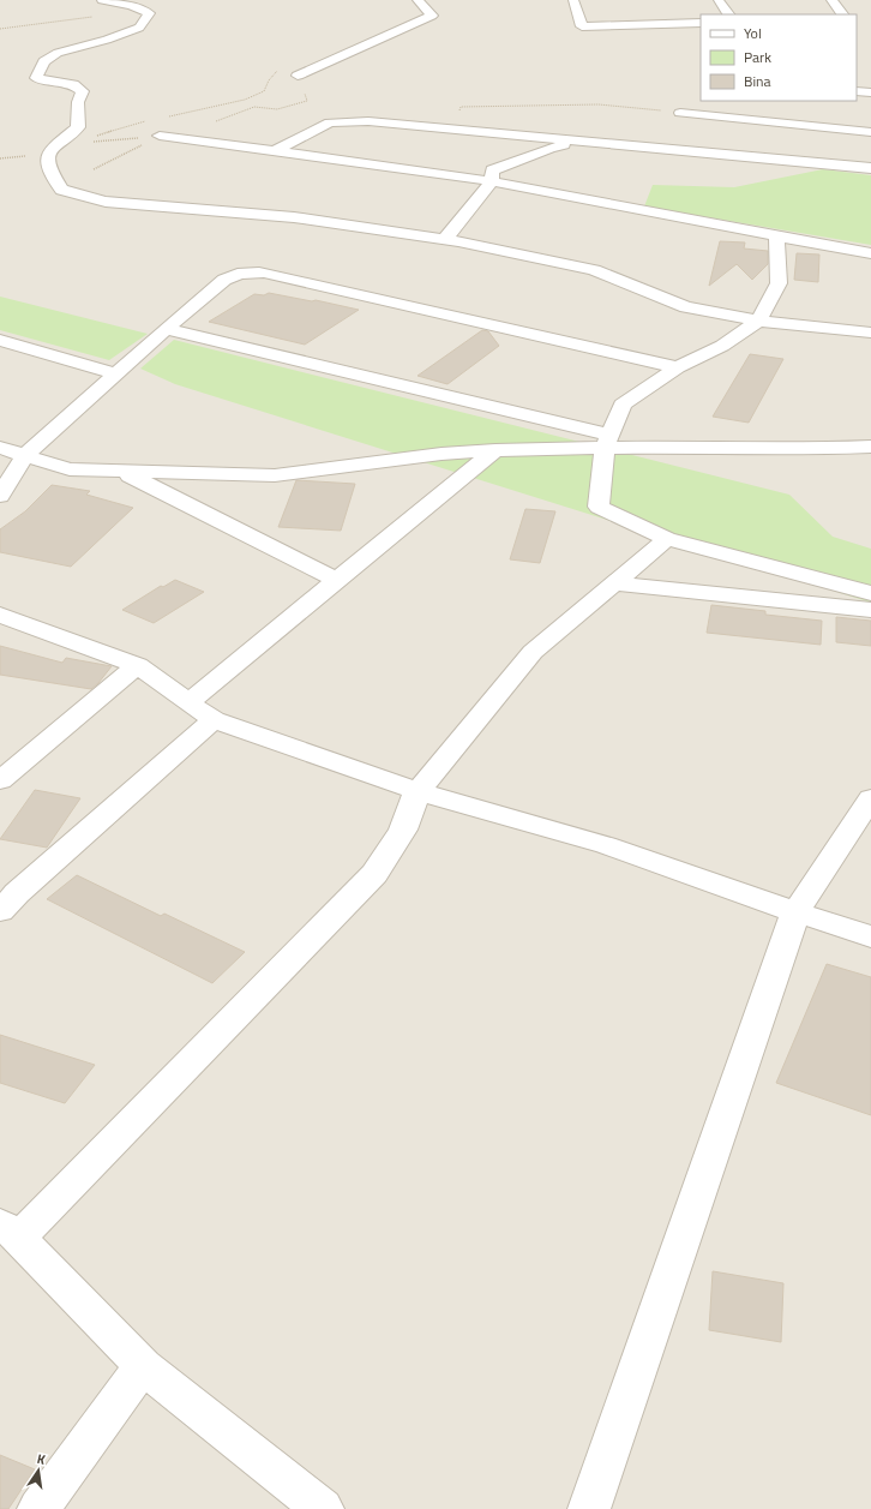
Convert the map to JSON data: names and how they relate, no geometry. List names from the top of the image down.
{
  "legend": ["Yol", "Park", "Bina"],
  "north": "top"
}
